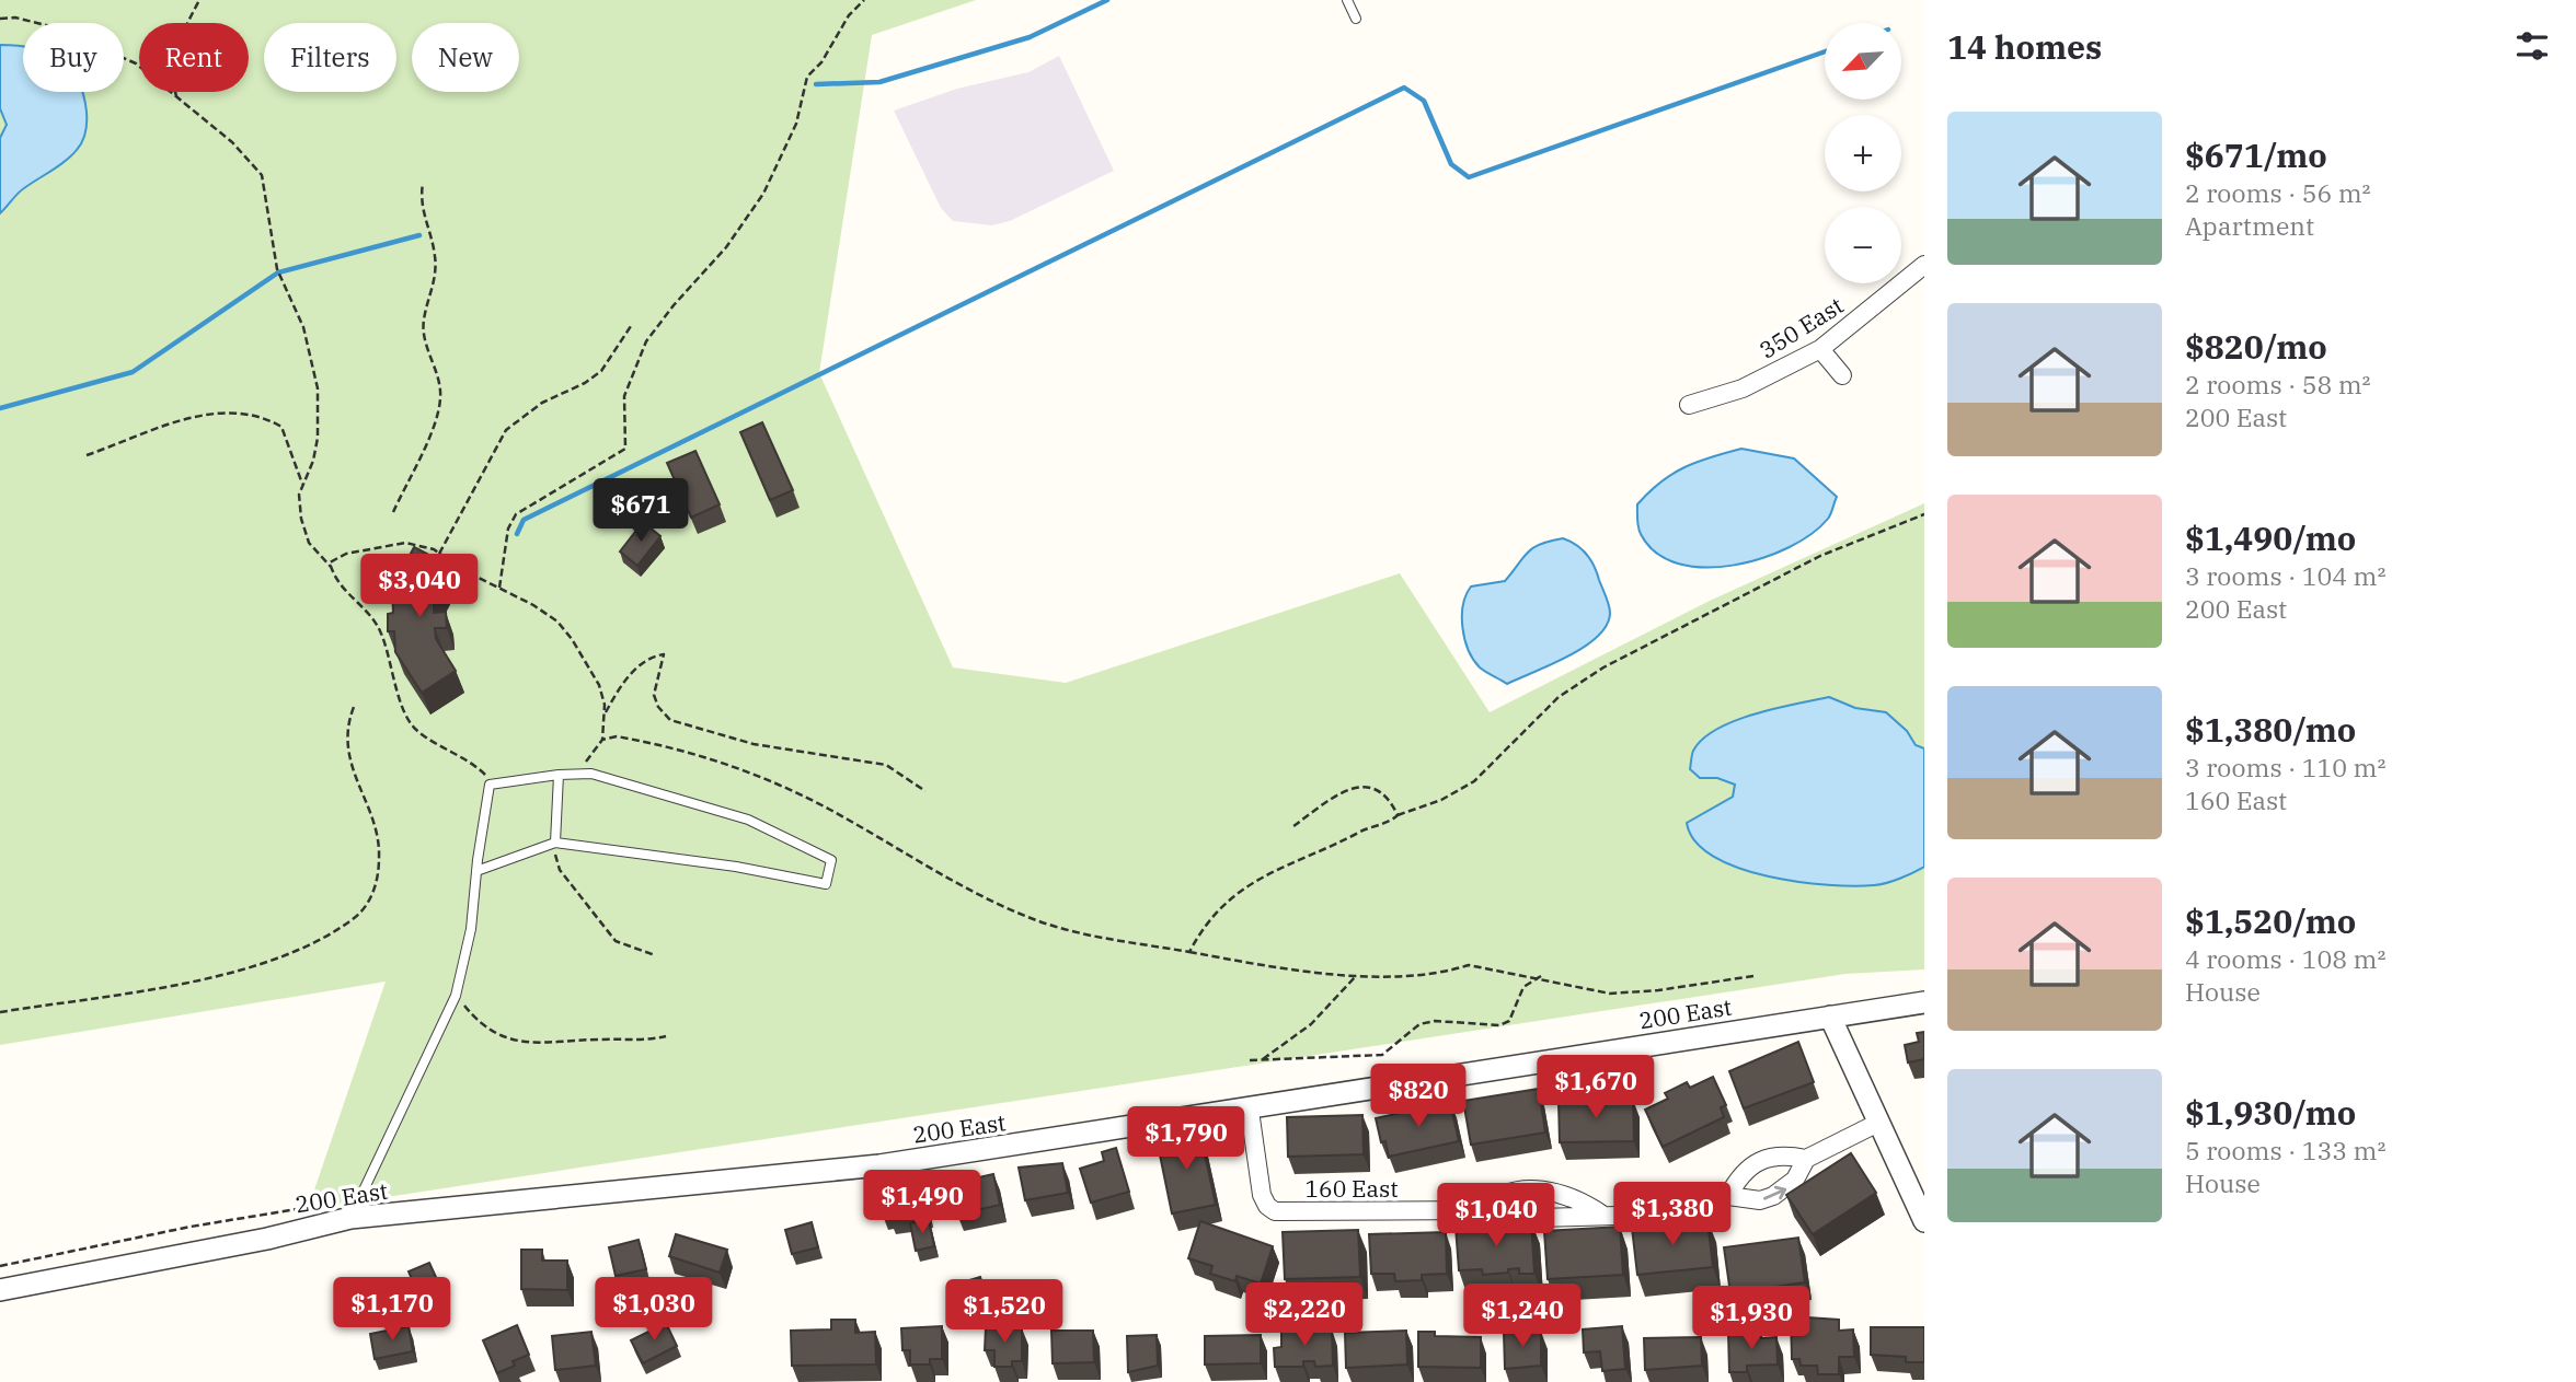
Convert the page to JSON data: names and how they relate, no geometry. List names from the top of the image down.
{
  "streets": {
    "street": ["350 East", "200 East", "160 East"]
  },
  "crossings": [
    ["200 East", "160 East"]
  ],
  "north": "bottom left",
  "page": {
    "heading": "14 homes",
    "map_buttons": ["+", "−"],
    "chip": [
      "Buy",
      "Rent",
      "Filters",
      "New"
    ],
    "list": [
      {
        "name": "$671/mo",
        "note": "2 rooms · 56 m² · Apartment"
      },
      {
        "name": "$820/mo",
        "note": "2 rooms · 58 m² · 200 East"
      },
      {
        "name": "$1,490/mo",
        "note": "3 rooms · 104 m² · 200 East"
      },
      {
        "name": "$1,380/mo",
        "note": "3 rooms · 110 m² · 160 East"
      },
      {
        "name": "$1,520/mo",
        "note": "4 rooms · 108 m² · House"
      },
      {
        "name": "$1,930/mo",
        "note": "5 rooms · 133 m² · House"
      }
    ],
    "price": [
      "$671",
      "$3,040",
      "$1,670",
      "$820",
      "$1,790",
      "$1,490",
      "$1,380",
      "$1,040",
      "$1,170",
      "$1,030",
      "$1,520",
      "$2,220",
      "$1,240",
      "$1,930"
    ]
  }
}
